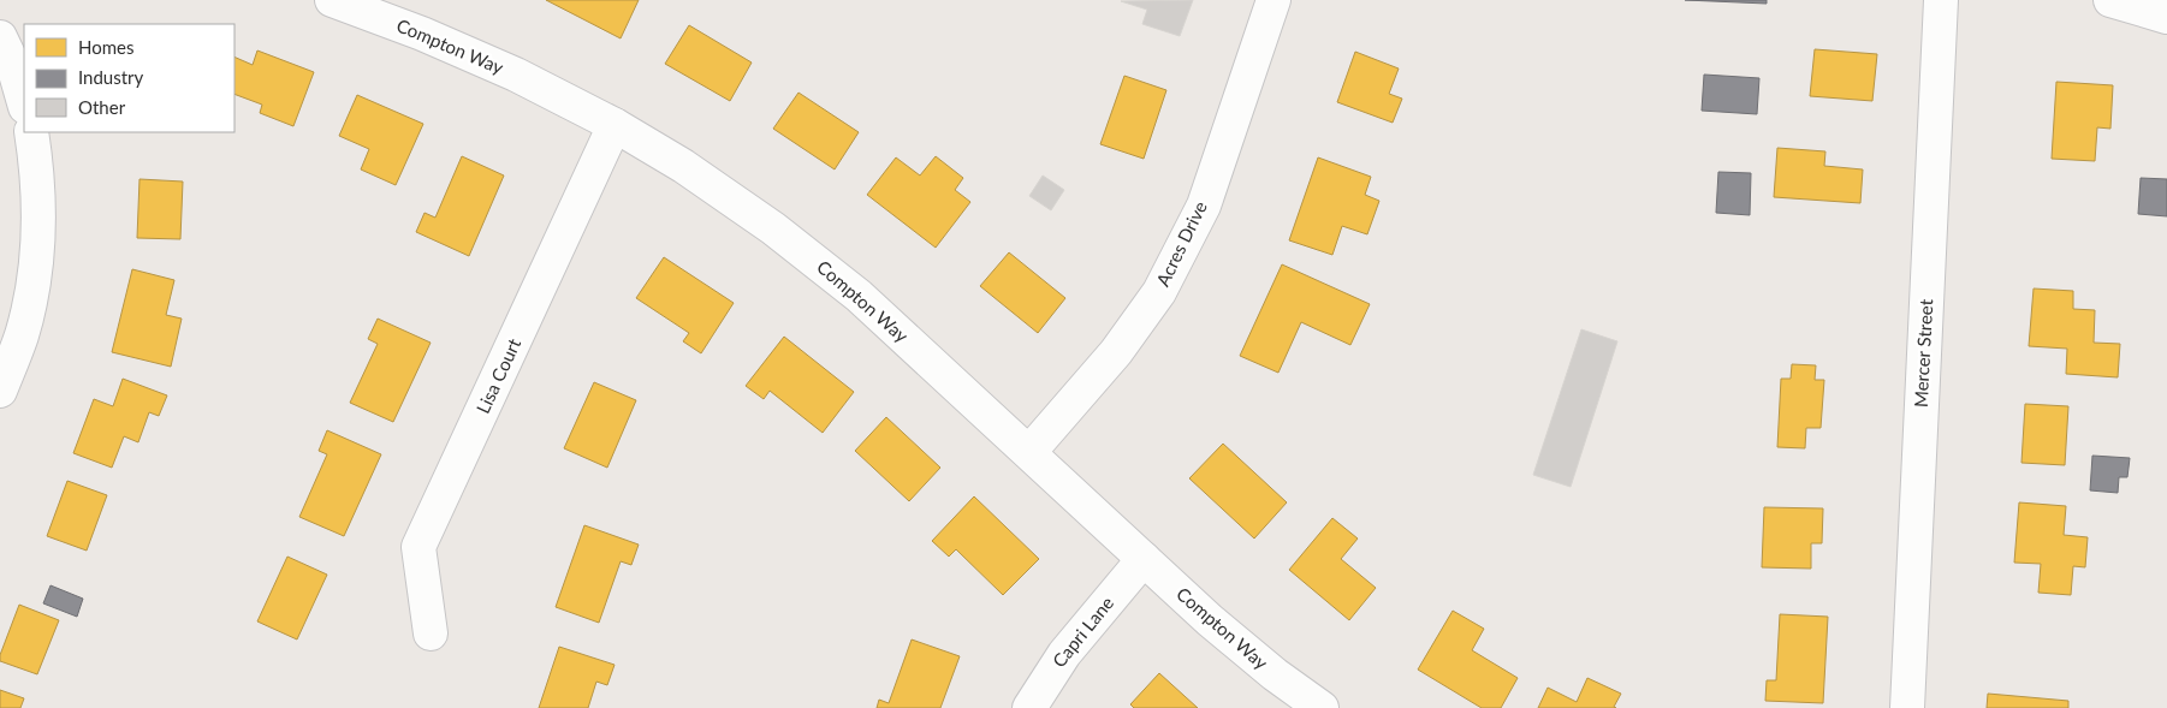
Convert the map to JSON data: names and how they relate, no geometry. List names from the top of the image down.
{
  "streets": {
    "street": [
      "Compton Way",
      "Acres Drive",
      "Mercer Street",
      "Lisa Court",
      "Capri Lane"
    ]
  },
  "crossings": [
    ["Compton Way", "Acres Drive"],
    ["Compton Way", "Lisa Court"],
    ["Compton Way", "Capri Lane"]
  ],
  "legend": ["Homes", "Industry", "Other"]
}
